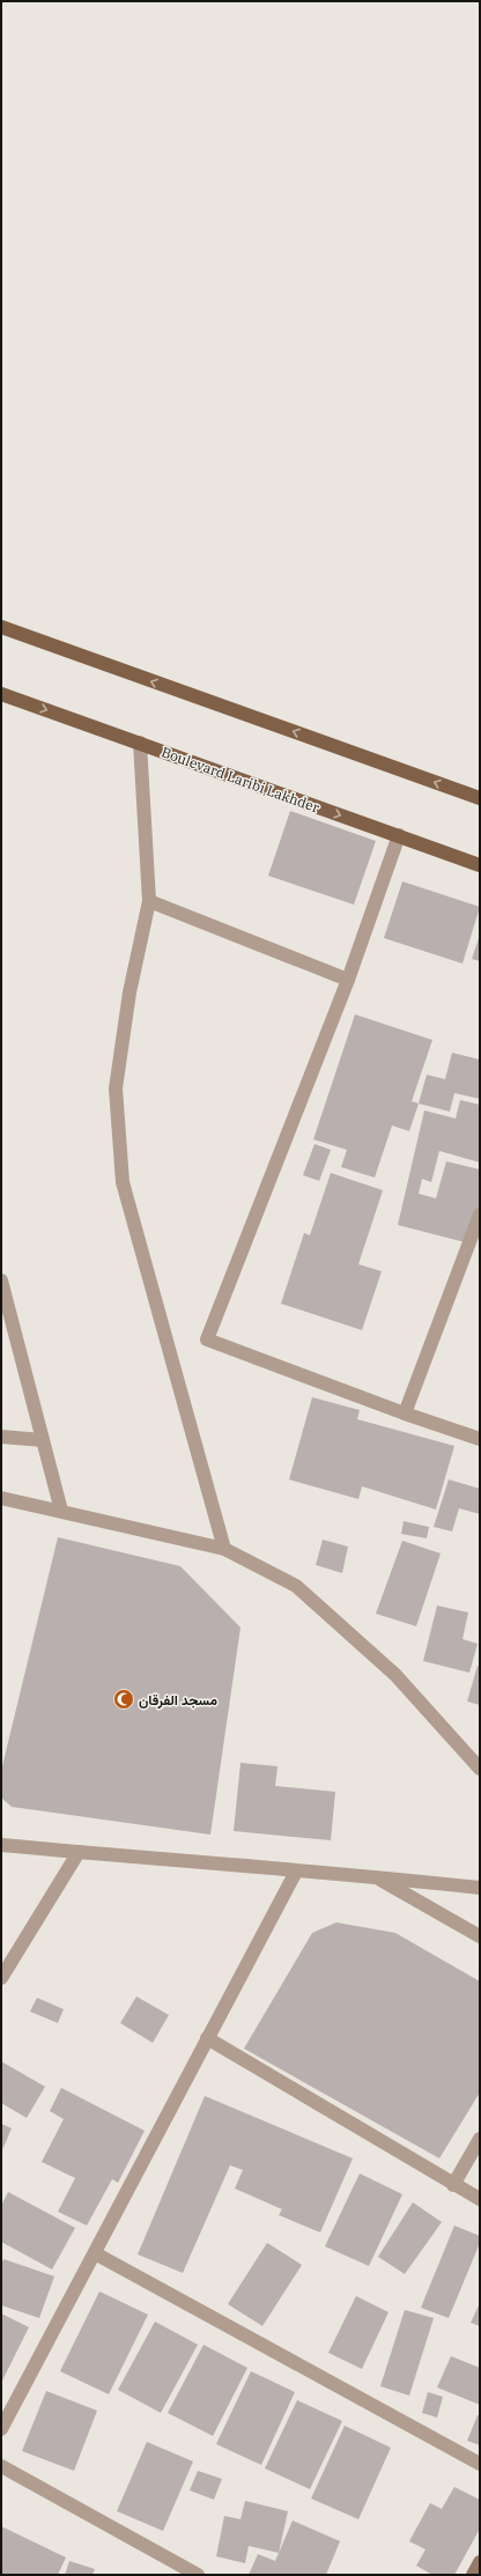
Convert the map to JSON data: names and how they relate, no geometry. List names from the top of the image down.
{
  "streets": {
    "main road": ["Boulevard Laribi Lakhder"]
  },
  "places": {
    "mosque": ["مسجد الفرقان"]
  }
}
